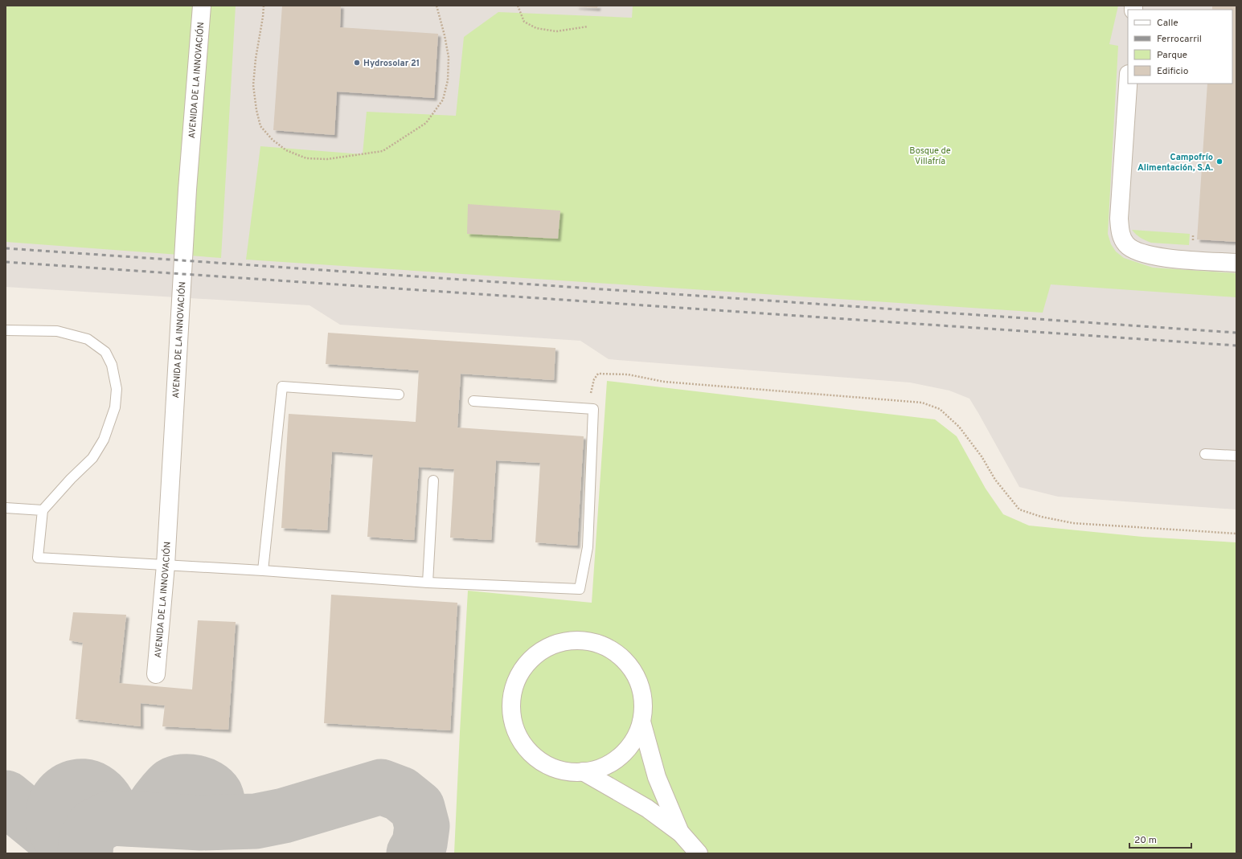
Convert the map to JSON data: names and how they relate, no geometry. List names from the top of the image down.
{
  "streets": {
    "street": ["AVENIDA DE LA INNOVACIÓN"]
  },
  "parks": ["Bosque de Villafría"],
  "places": ["Hydrosolar 21", "Campofrío Alimentación, S.A."],
  "legend": [
    "Calle",
    "Ferrocarril",
    "Parque",
    "Edificio"
  ],
  "scale_bar": "20 m"
}
